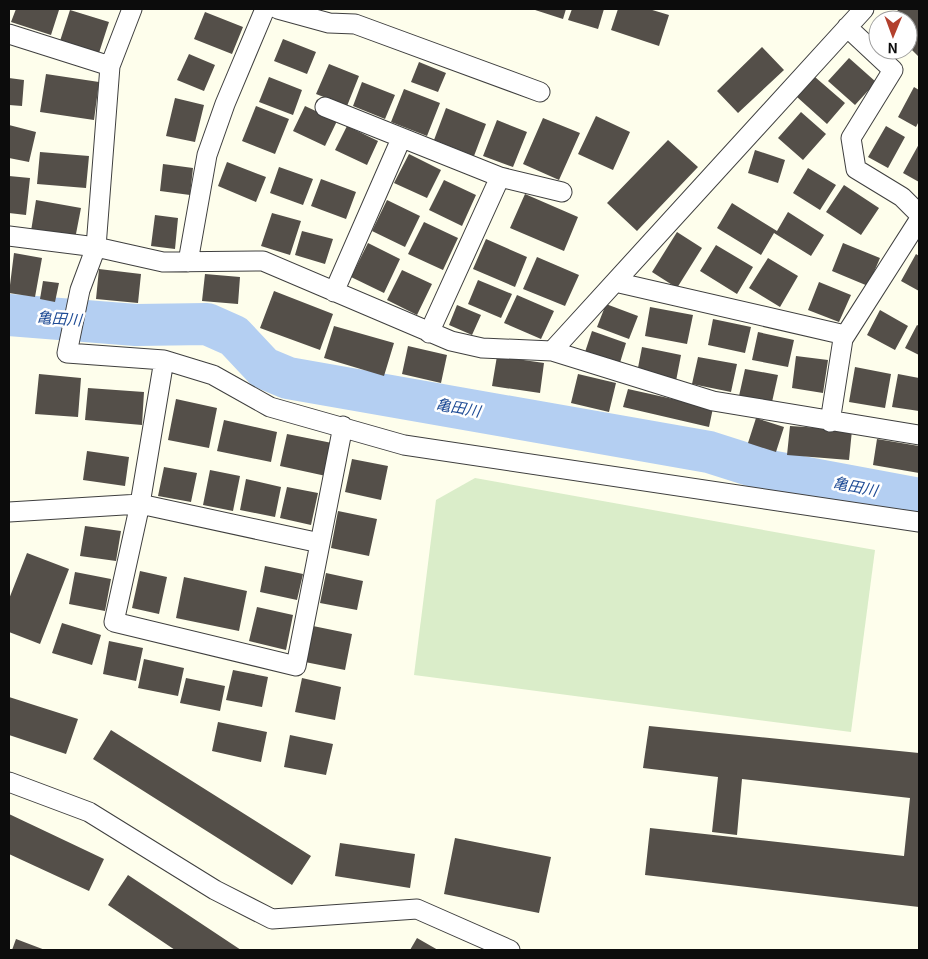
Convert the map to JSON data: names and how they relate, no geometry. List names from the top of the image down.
{
  "water": ["亀田川"],
  "north": "bottom"
}
